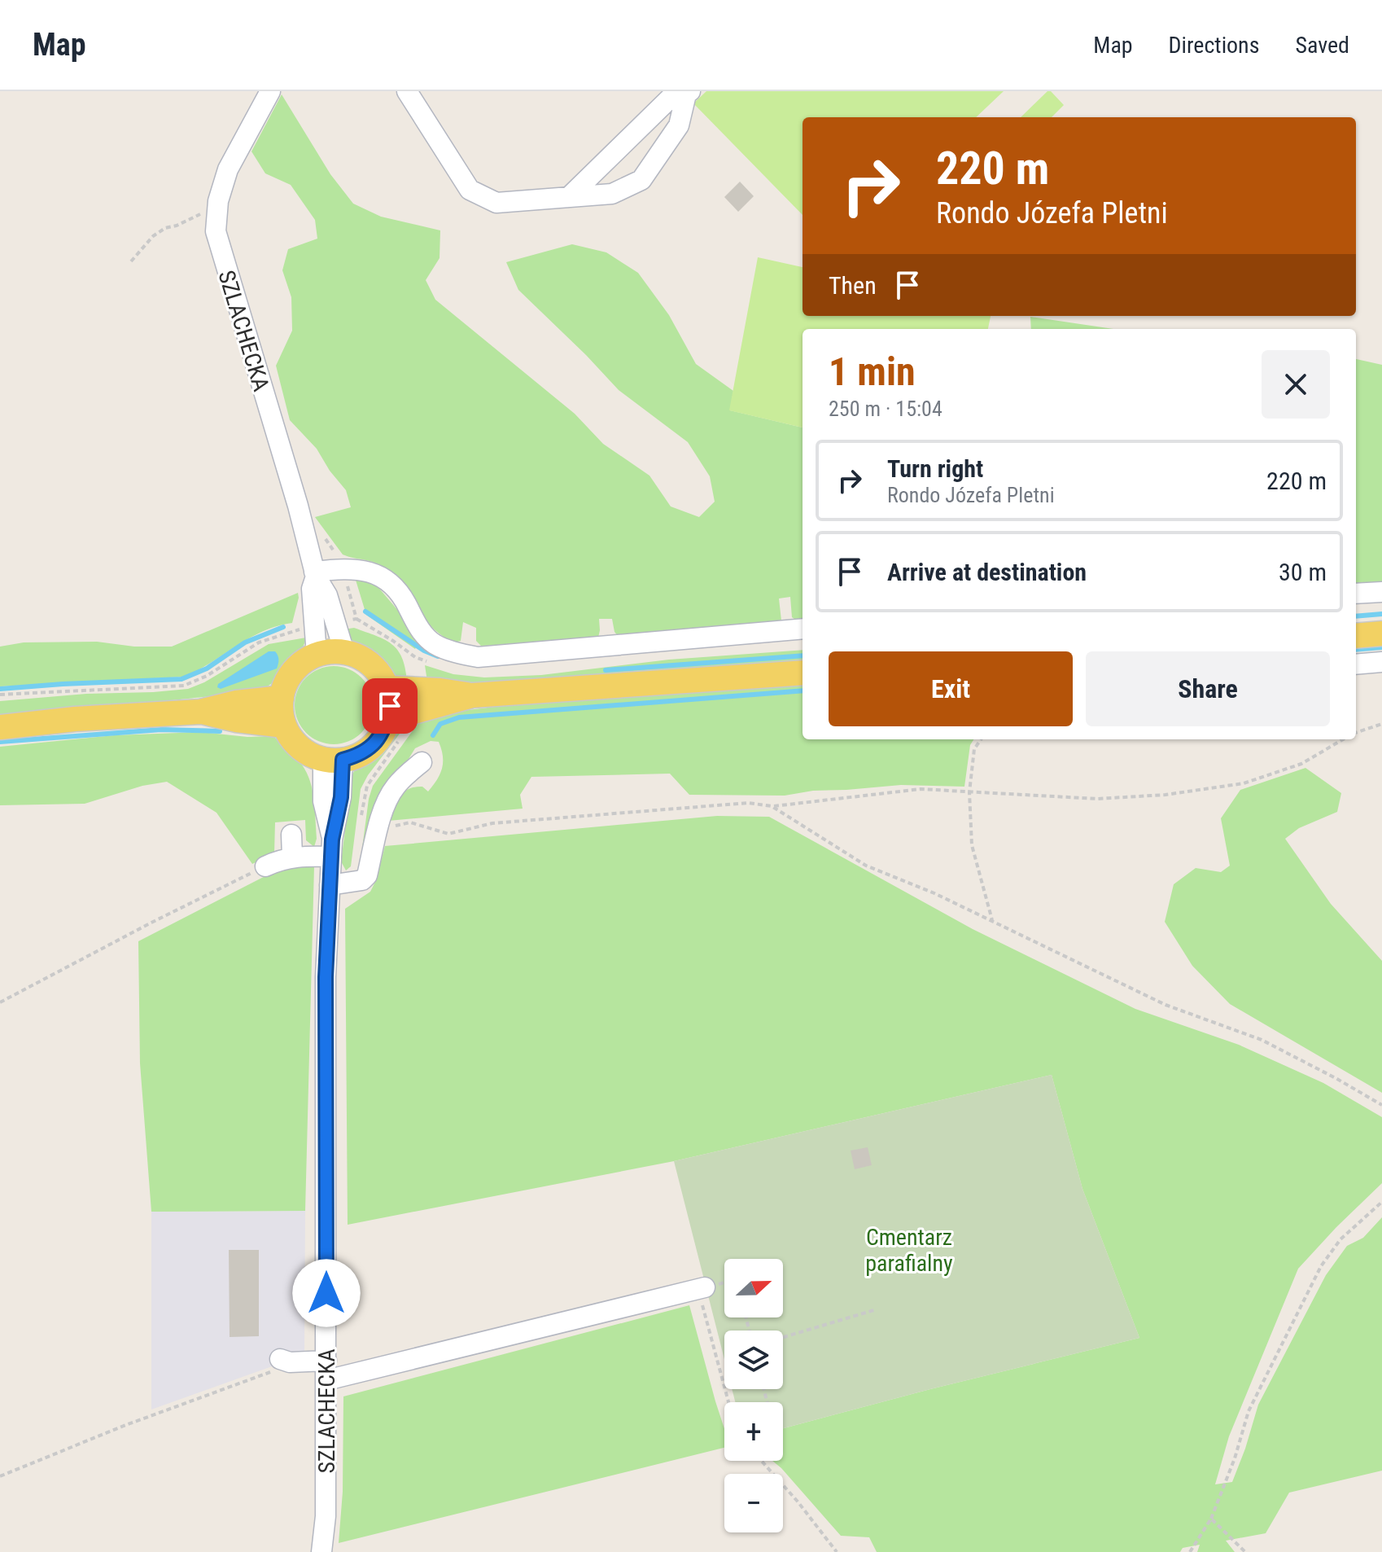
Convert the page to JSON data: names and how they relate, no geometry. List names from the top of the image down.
{
  "streets": {
    "street": ["SZLACHECKA"]
  },
  "parks": ["Cmentarz parafialny"],
  "north": "right",
  "page": {
    "header": "Map",
    "nav": ["Map", "Directions", "Saved"],
    "turn": ["220 m", "Rondo Józefa Pletni"],
    "then": "Then",
    "heading": ["1 min", "250 m · 15:04"],
    "list": [
      {
        "name": "Turn right",
        "note": "Rondo Józefa Pletni",
        "value": "220 m"
      },
      {
        "name": "Arrive at destination",
        "value": "30 m"
      }
    ],
    "buttons": ["Exit", "Share"],
    "map_buttons": ["+", "−"]
  }
}
